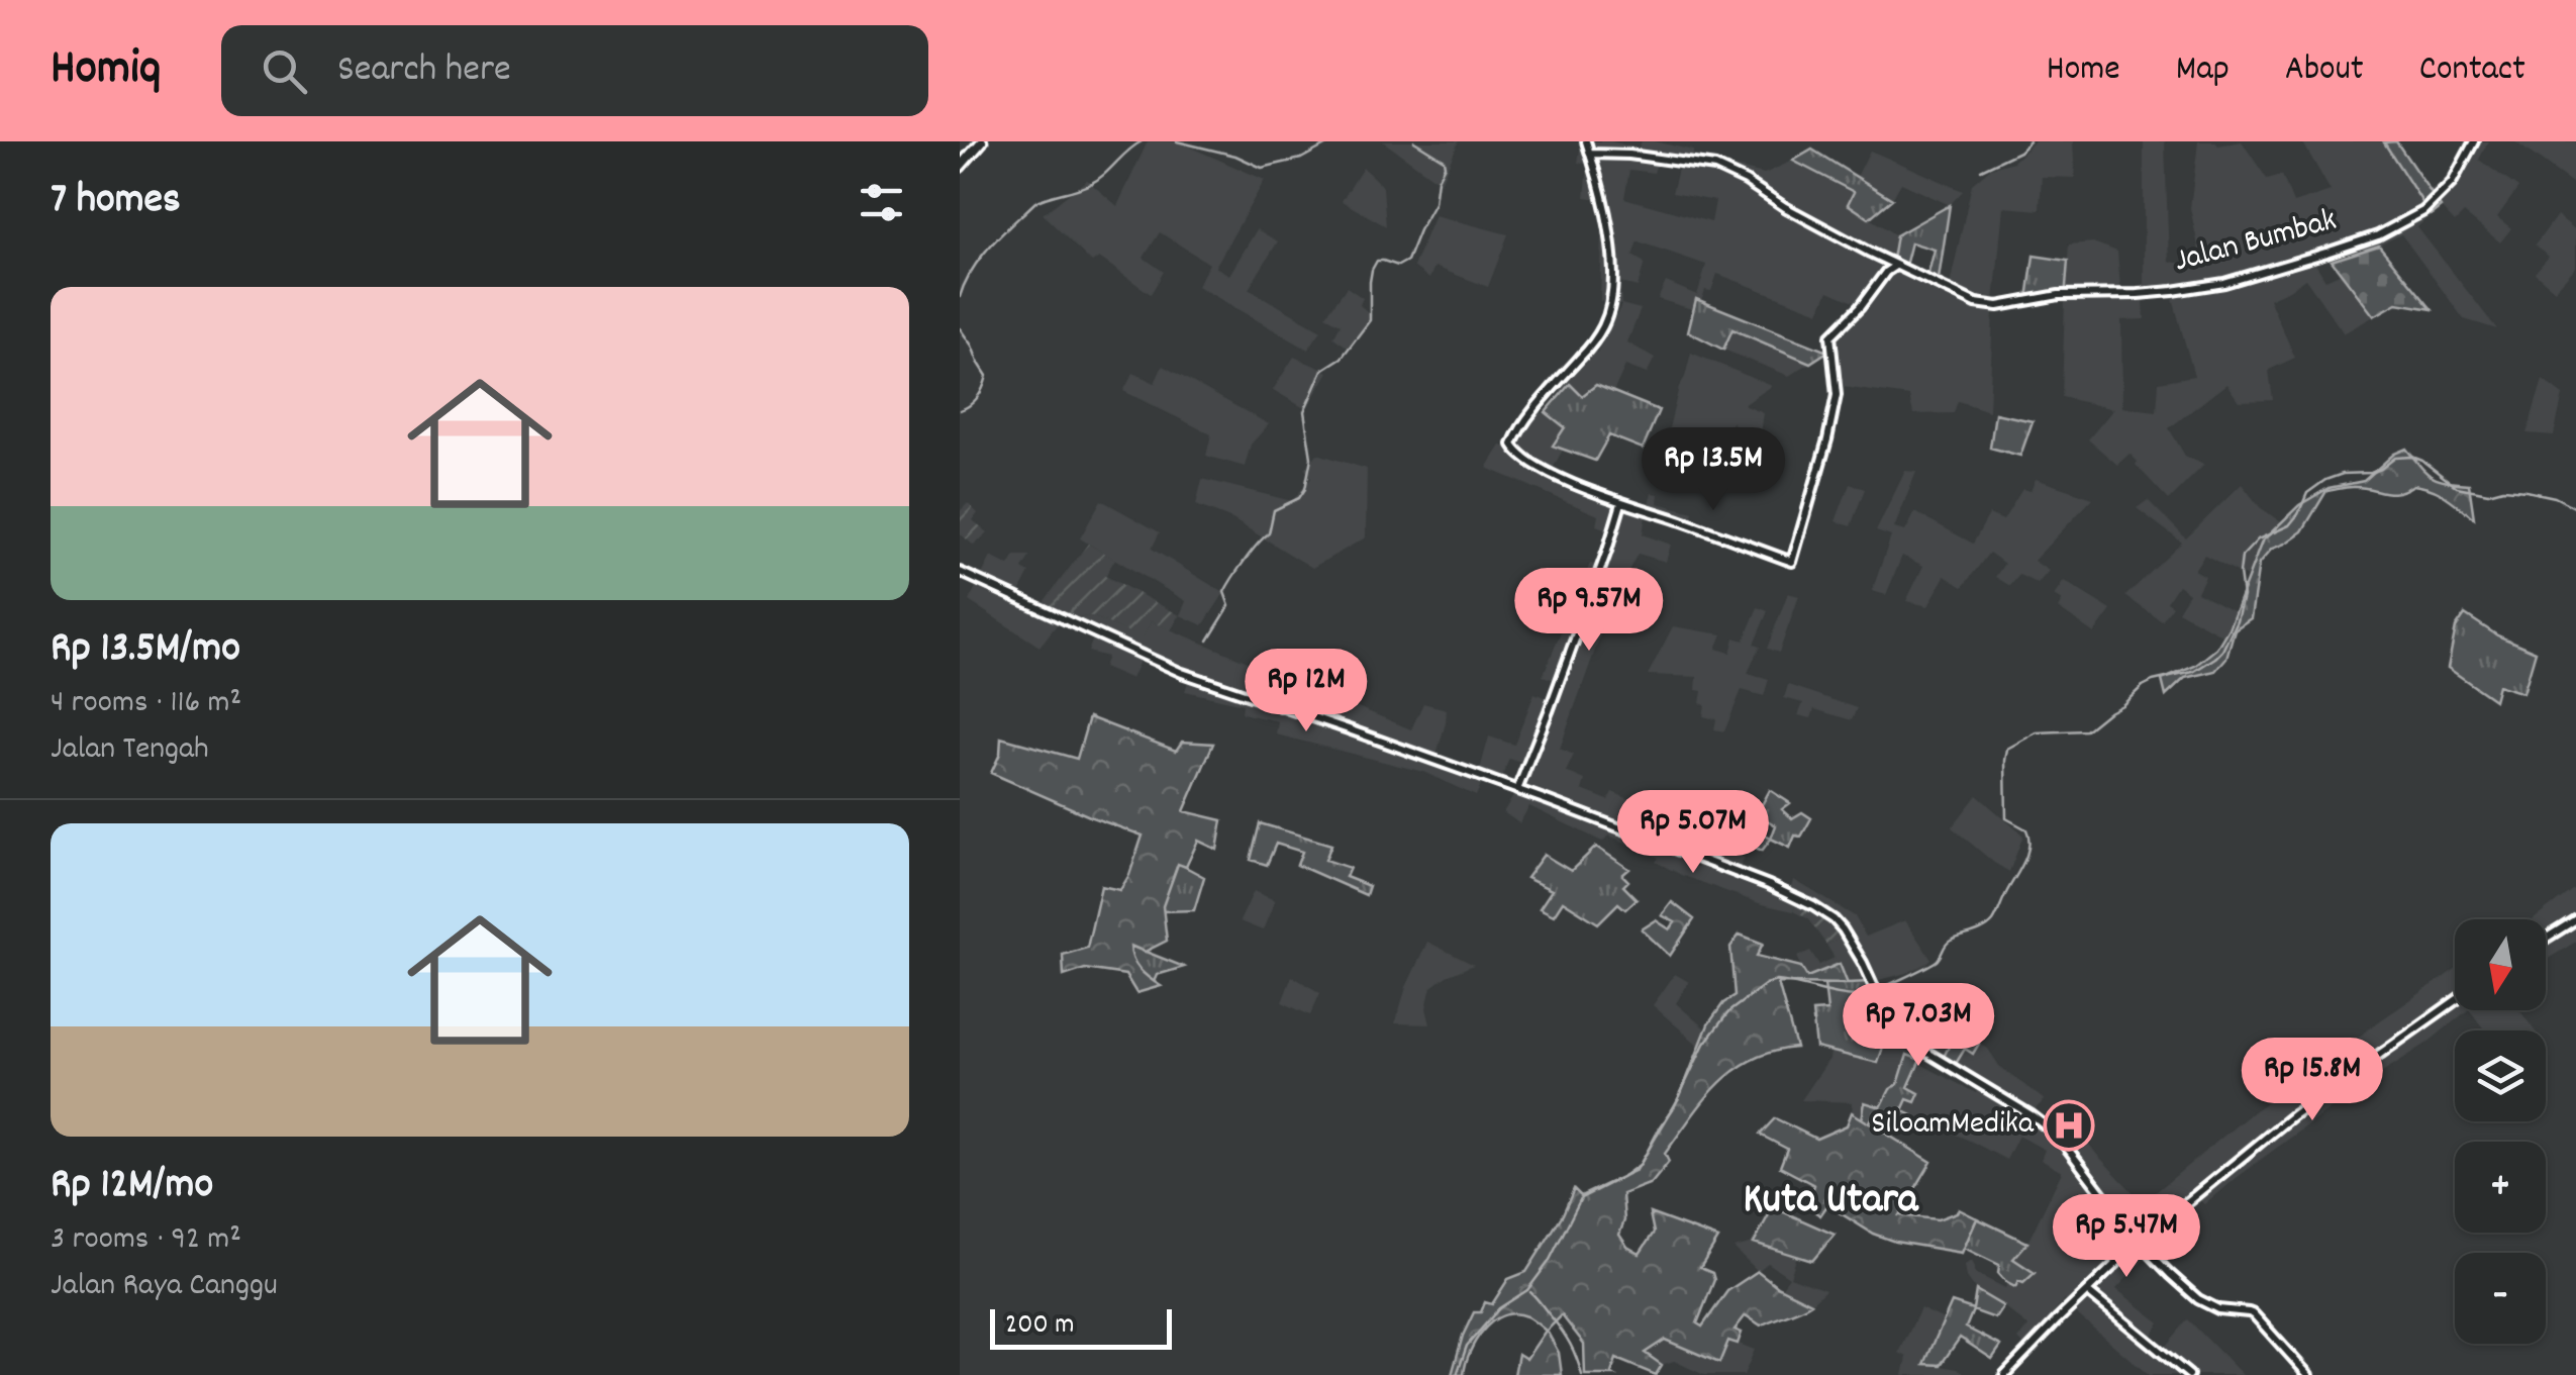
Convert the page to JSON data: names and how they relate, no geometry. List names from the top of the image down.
{
  "streets": {
    "street": ["Jalan Bumbak"]
  },
  "districts": ["Kuta Utara"],
  "places": {
    "hospital": ["SiloamMedika"]
  },
  "scale_bar": "200 m",
  "north": "bottom",
  "page": {
    "header": "Homiq",
    "search": "Search here",
    "nav": [
      "Home",
      "Map",
      "About",
      "Contact"
    ],
    "heading": "7 homes",
    "list": [
      {
        "name": "Rp 13.5M/mo",
        "note": "4 rooms · 116 m² · Jalan Tengah"
      },
      {
        "name": "Rp 12M/mo",
        "note": "3 rooms · 92 m² · Jalan Raya Canggu"
      }
    ],
    "price": [
      "Rp 13.5M",
      "Rp 9.57M",
      "Rp 12M",
      "Rp 5.07M",
      "Rp 7.03M",
      "Rp 15.8M",
      "Rp 5.47M"
    ],
    "map_buttons": ["+", "−"],
    "scale": "200 m"
  }
}
